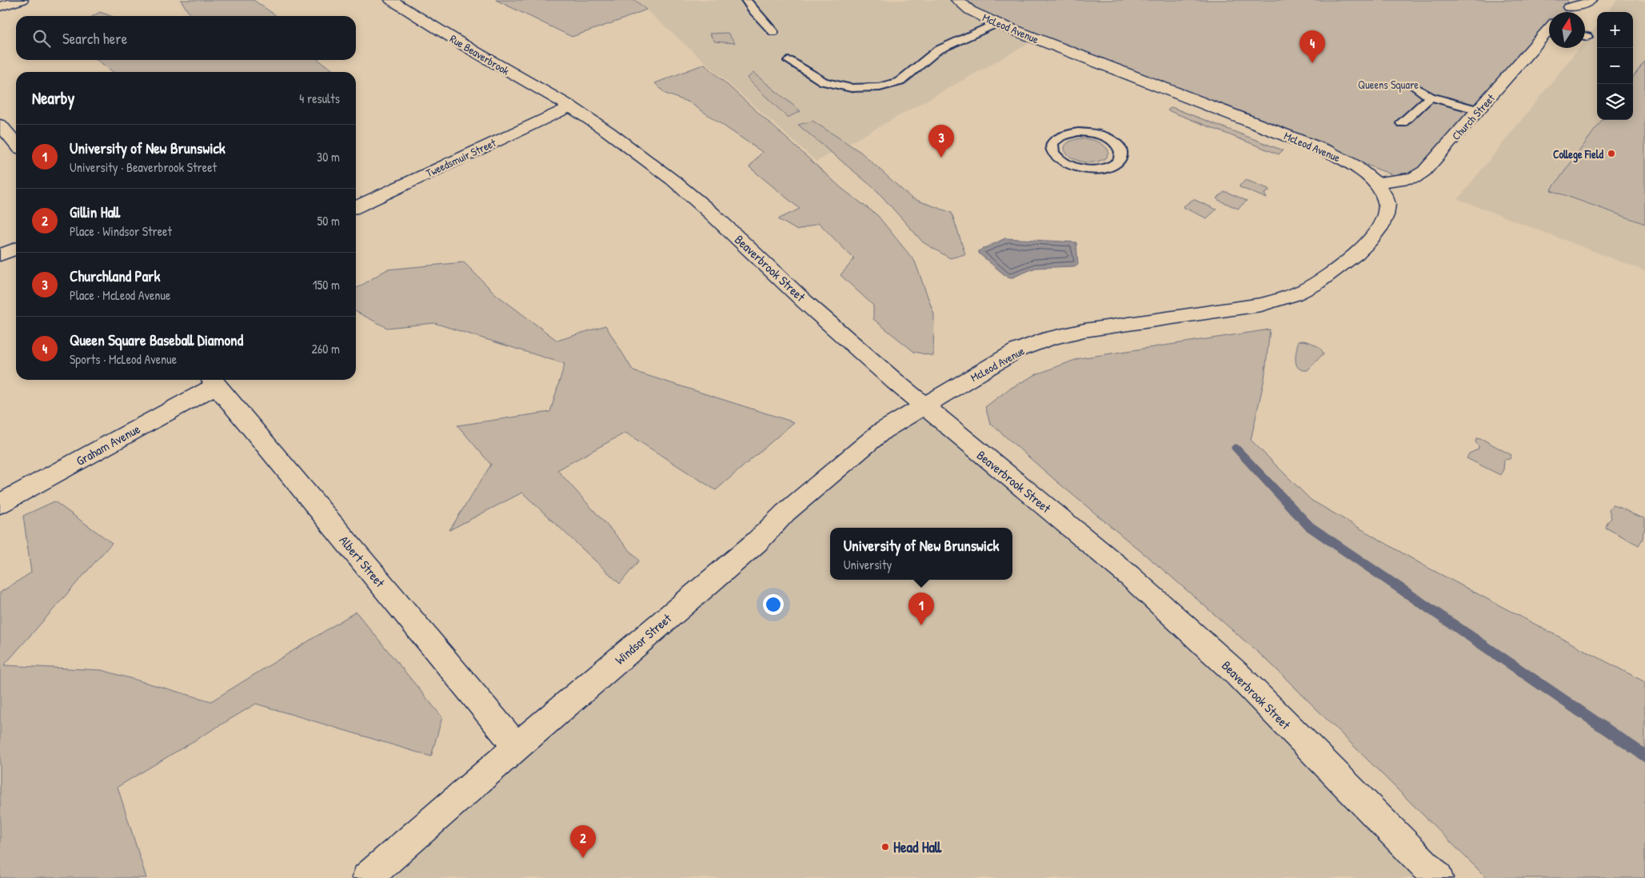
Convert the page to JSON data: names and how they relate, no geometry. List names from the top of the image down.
{
  "streets": {
    "street": [
      "McLeod Avenue",
      "Rue Beaverbrook",
      "Church Street",
      "Tweedsmuir Street",
      "Beaverbrook Street",
      "Graham Avenue",
      "Albert Street",
      "Windsor Street"
    ]
  },
  "crossings": [
    ["McLeod Avenue", "Church Street"],
    ["McLeod Avenue", "Beaverbrook Street"],
    ["McLeod Avenue", "Windsor Street"],
    ["Rue Beaverbrook", "Tweedsmuir Street"],
    ["Rue Beaverbrook", "Beaverbrook Street"],
    ["Tweedsmuir Street", "Beaverbrook Street"],
    ["Beaverbrook Street", "Windsor Street"],
    ["Graham Avenue", "Albert Street"],
    ["Albert Street", "Windsor Street"]
  ],
  "parks": ["Queens Square"],
  "places": ["College Field", "Head Hall"],
  "north": "top",
  "page": {
    "map_buttons": ["+", "−"],
    "search": "Search here",
    "pins": [
      "4",
      "3",
      "1",
      "2"
    ],
    "heading": ["Nearby", "4 results"],
    "list": [
      {
        "mark": "1",
        "name": "University of New Brunswick",
        "note": "University · Beaverbrook Street",
        "value": "30 m"
      },
      {
        "mark": "2",
        "name": "Gillin Hall",
        "note": "Place · Windsor Street",
        "value": "50 m"
      },
      {
        "mark": "3",
        "name": "Churchland Park",
        "note": "Place · McLeod Avenue",
        "value": "150 m"
      },
      {
        "mark": "4",
        "name": "Queen Square Baseball Diamond",
        "note": "Sports · McLeod Avenue",
        "value": "260 m"
      }
    ],
    "popup": ["University of New Brunswick", "University"]
  }
}
